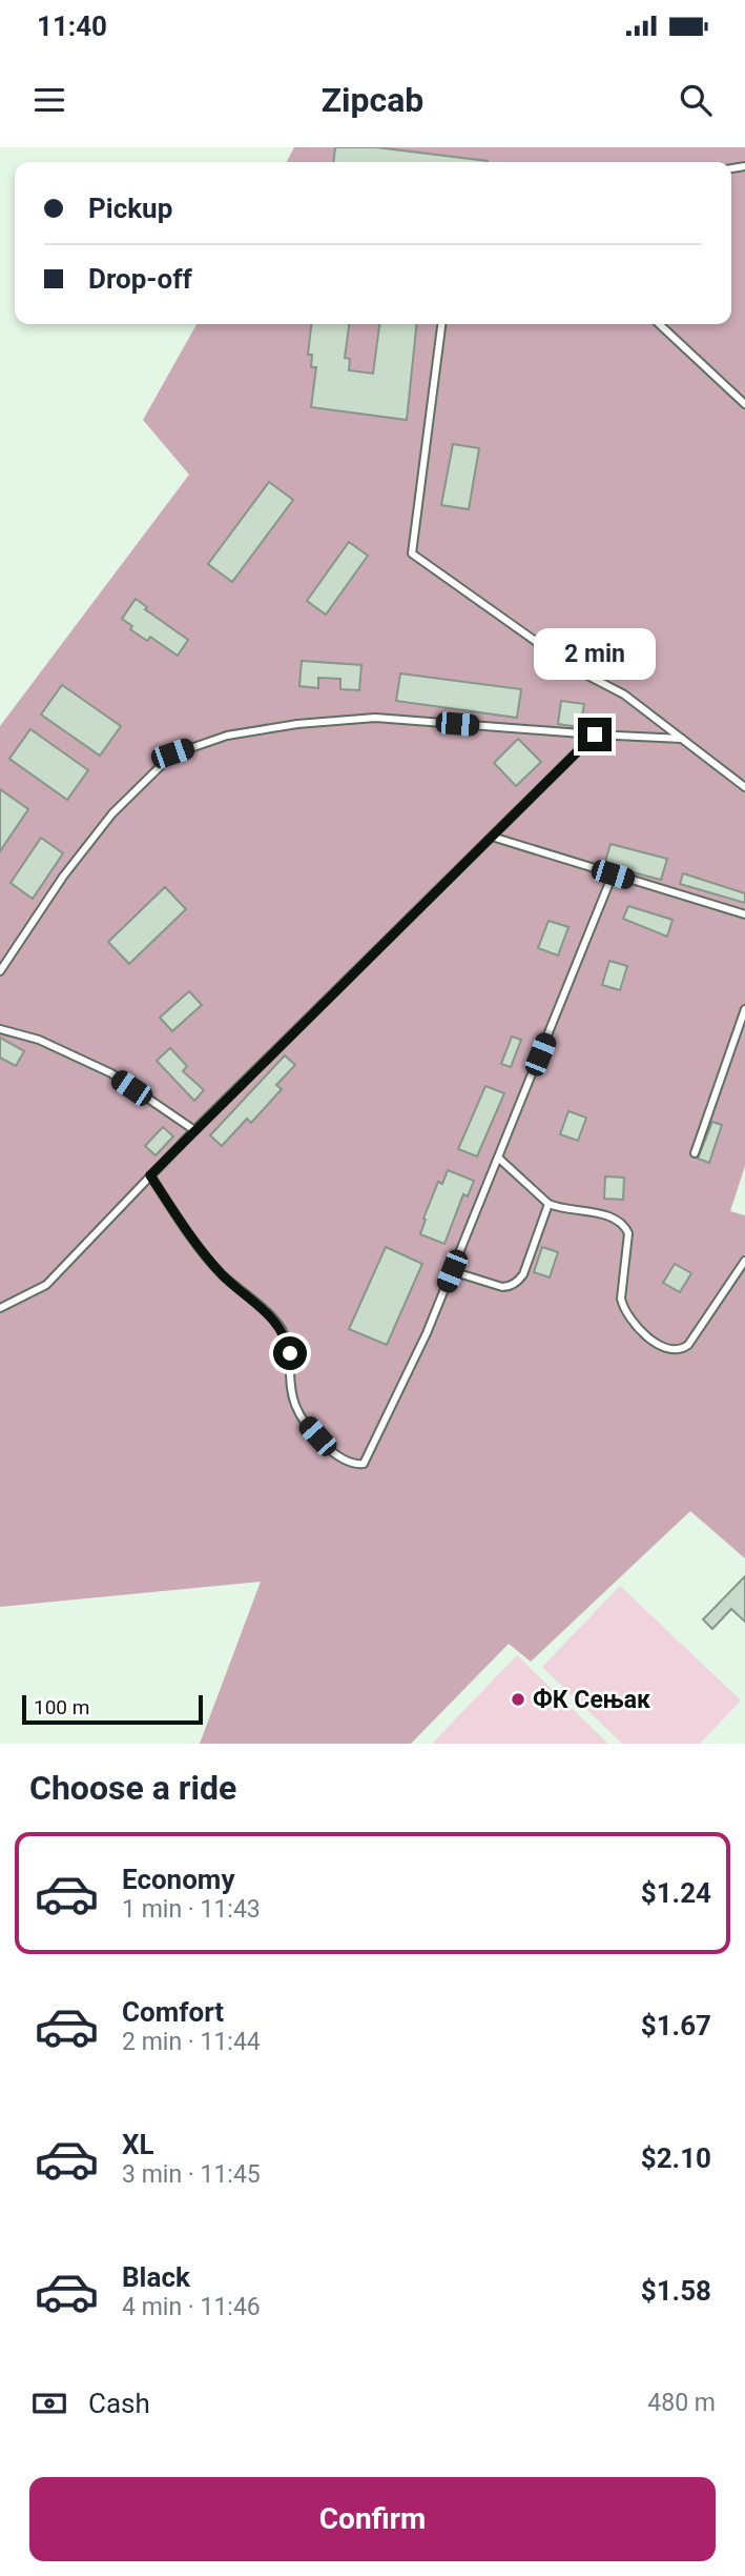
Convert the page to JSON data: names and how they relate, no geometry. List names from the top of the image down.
{
  "places": ["ФК Сењак"],
  "scale_bar": "100 m",
  "page": {
    "status": "11:40",
    "header": "Zipcab",
    "banner": ["Pickup", "Drop-off"],
    "bubble": "2 min",
    "scale": "100 m",
    "heading": "Choose a ride",
    "list": [
      {
        "name": "Economy",
        "note": "1 min · 11:43",
        "value": "$1.24"
      },
      {
        "name": "Comfort",
        "note": "2 min · 11:44",
        "value": "$1.67"
      },
      {
        "name": "XL",
        "note": "3 min · 11:45",
        "value": "$2.10"
      },
      {
        "name": "Black",
        "note": "4 min · 11:46",
        "value": "$1.58"
      }
    ],
    "pay": ["Cash", "480 m"],
    "buttons": "Confirm"
  }
}
